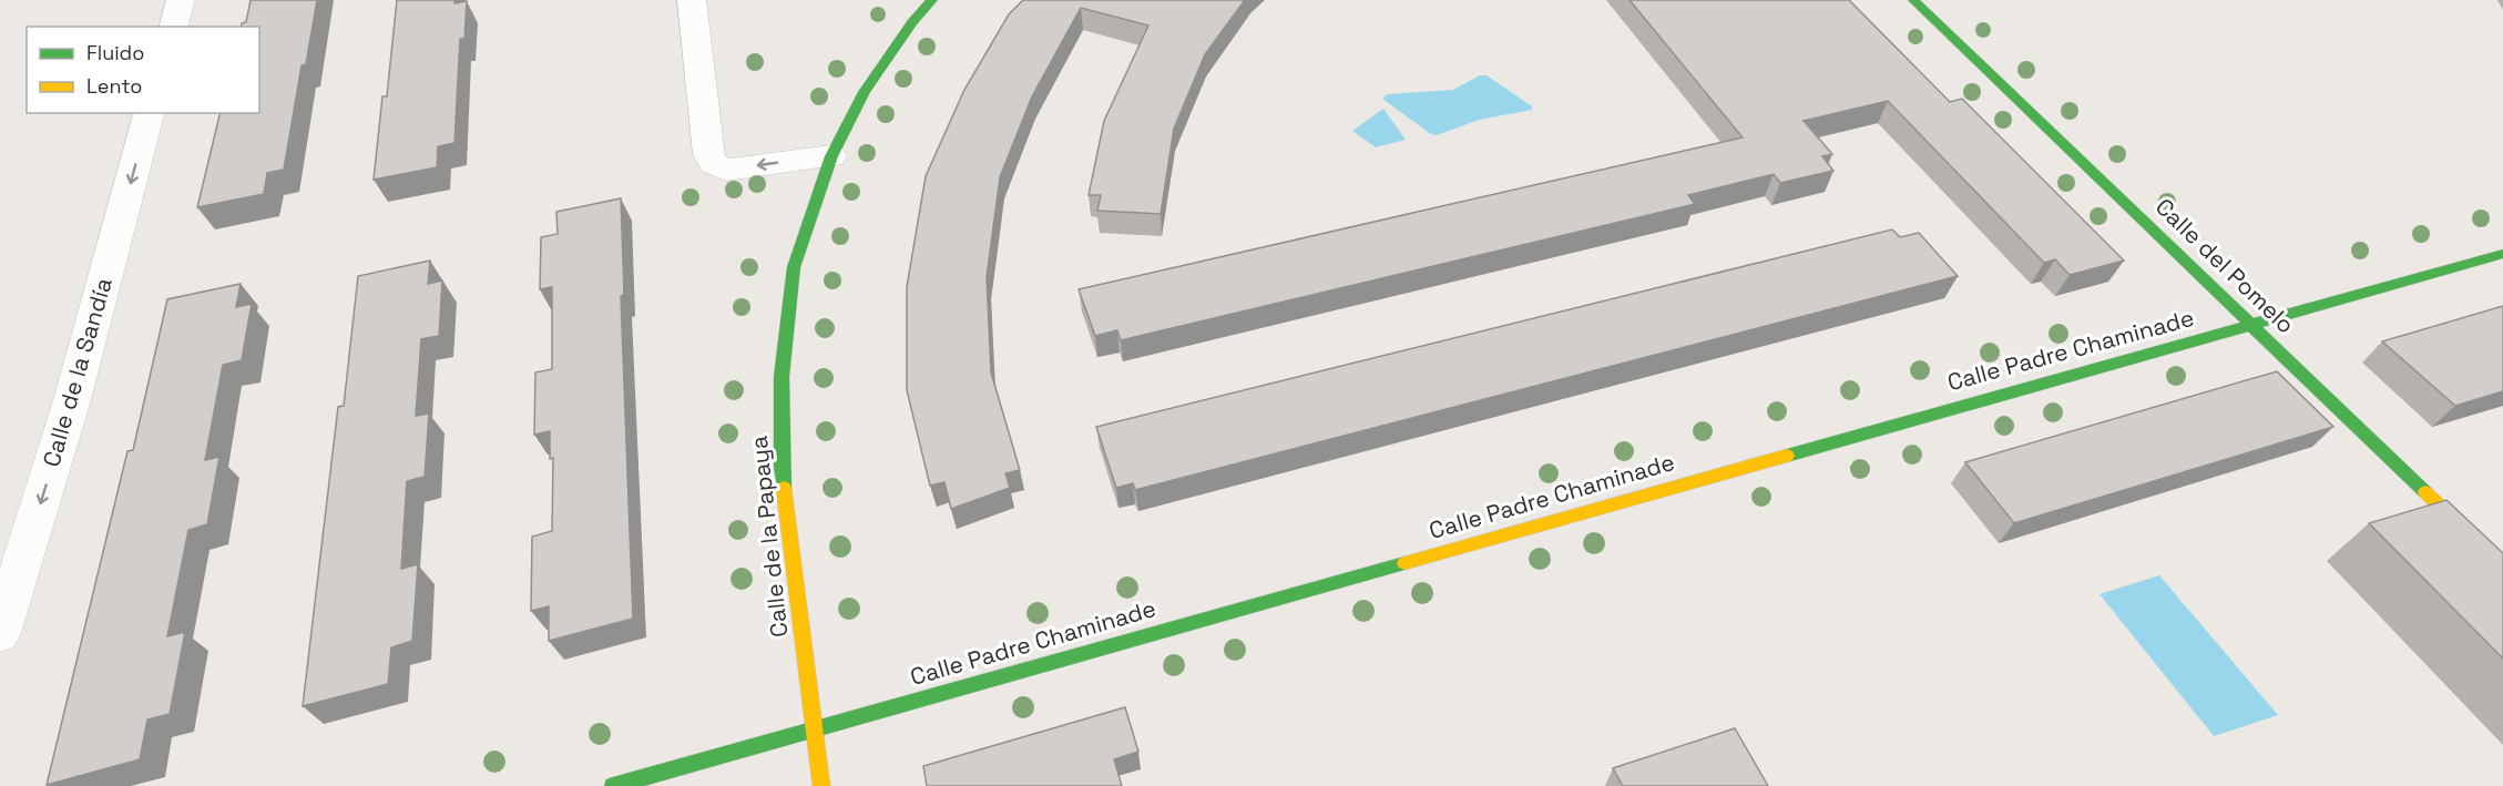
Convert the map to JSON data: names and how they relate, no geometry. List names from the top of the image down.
{
  "streets": {
    "street": [
      "Calle del Pomelo",
      "Calle Padre Chaminade",
      "Calle de la Sandía",
      "Calle de la Papaya"
    ]
  },
  "crossings": [
    ["Calle del Pomelo", "Calle Padre Chaminade"],
    ["Calle Padre Chaminade", "Calle de la Papaya"]
  ],
  "one_way": ["Calle de la Sandía"],
  "legend": ["Fluido", "Lento"]
}
